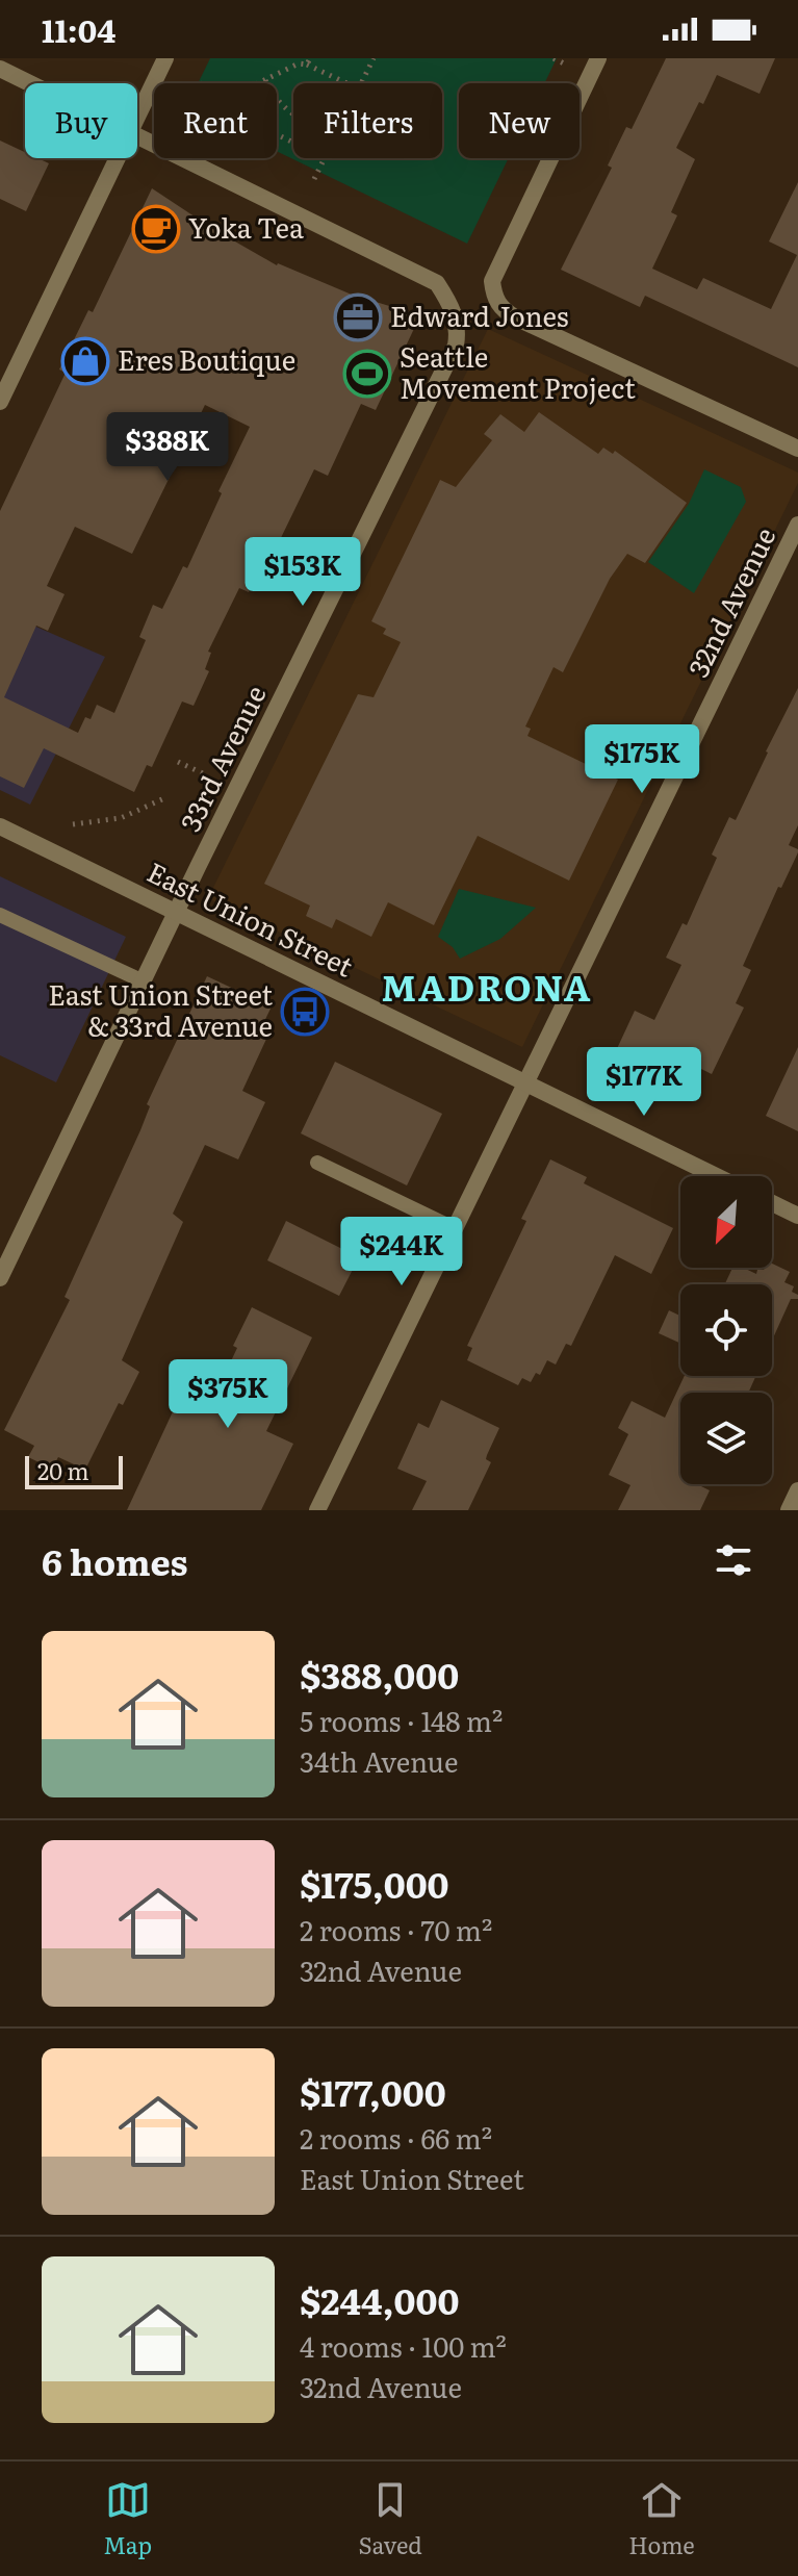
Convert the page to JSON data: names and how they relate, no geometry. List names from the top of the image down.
{
  "streets": {
    "street": ["32nd Avenue", "33rd Avenue", "East Union Street"]
  },
  "crossings": [
    ["32nd Avenue", "East Union Street"],
    ["33rd Avenue", "East Union Street"]
  ],
  "districts": ["MADRONA"],
  "places": {
    "cafe": ["Yoka Tea"],
    "office": ["Edward Jones"],
    "shop": ["Eres Boutique"],
    "sports": ["Seattle Movement Project"],
    "bus stop": ["East Union Street & 33rd Avenue"]
  },
  "scale_bar": "20 m",
  "north": "bottom left",
  "page": {
    "status": "11:04",
    "chip": [
      "Buy",
      "Rent",
      "Filters",
      "New"
    ],
    "price": [
      "$388K",
      "$153K",
      "$175K",
      "$177K",
      "$244K",
      "$375K"
    ],
    "scale": "20 m",
    "heading": "6 homes",
    "list": [
      {
        "name": "$388,000",
        "note": "5 rooms · 148 m² · 34th Avenue"
      },
      {
        "name": "$175,000",
        "note": "2 rooms · 70 m² · 32nd Avenue"
      },
      {
        "name": "$177,000",
        "note": "2 rooms · 66 m² · East Union Street"
      },
      {
        "name": "$244,000",
        "note": "4 rooms · 100 m² · 32nd Avenue"
      }
    ],
    "tabs": ["Map", "Saved", "Home"]
  }
}
